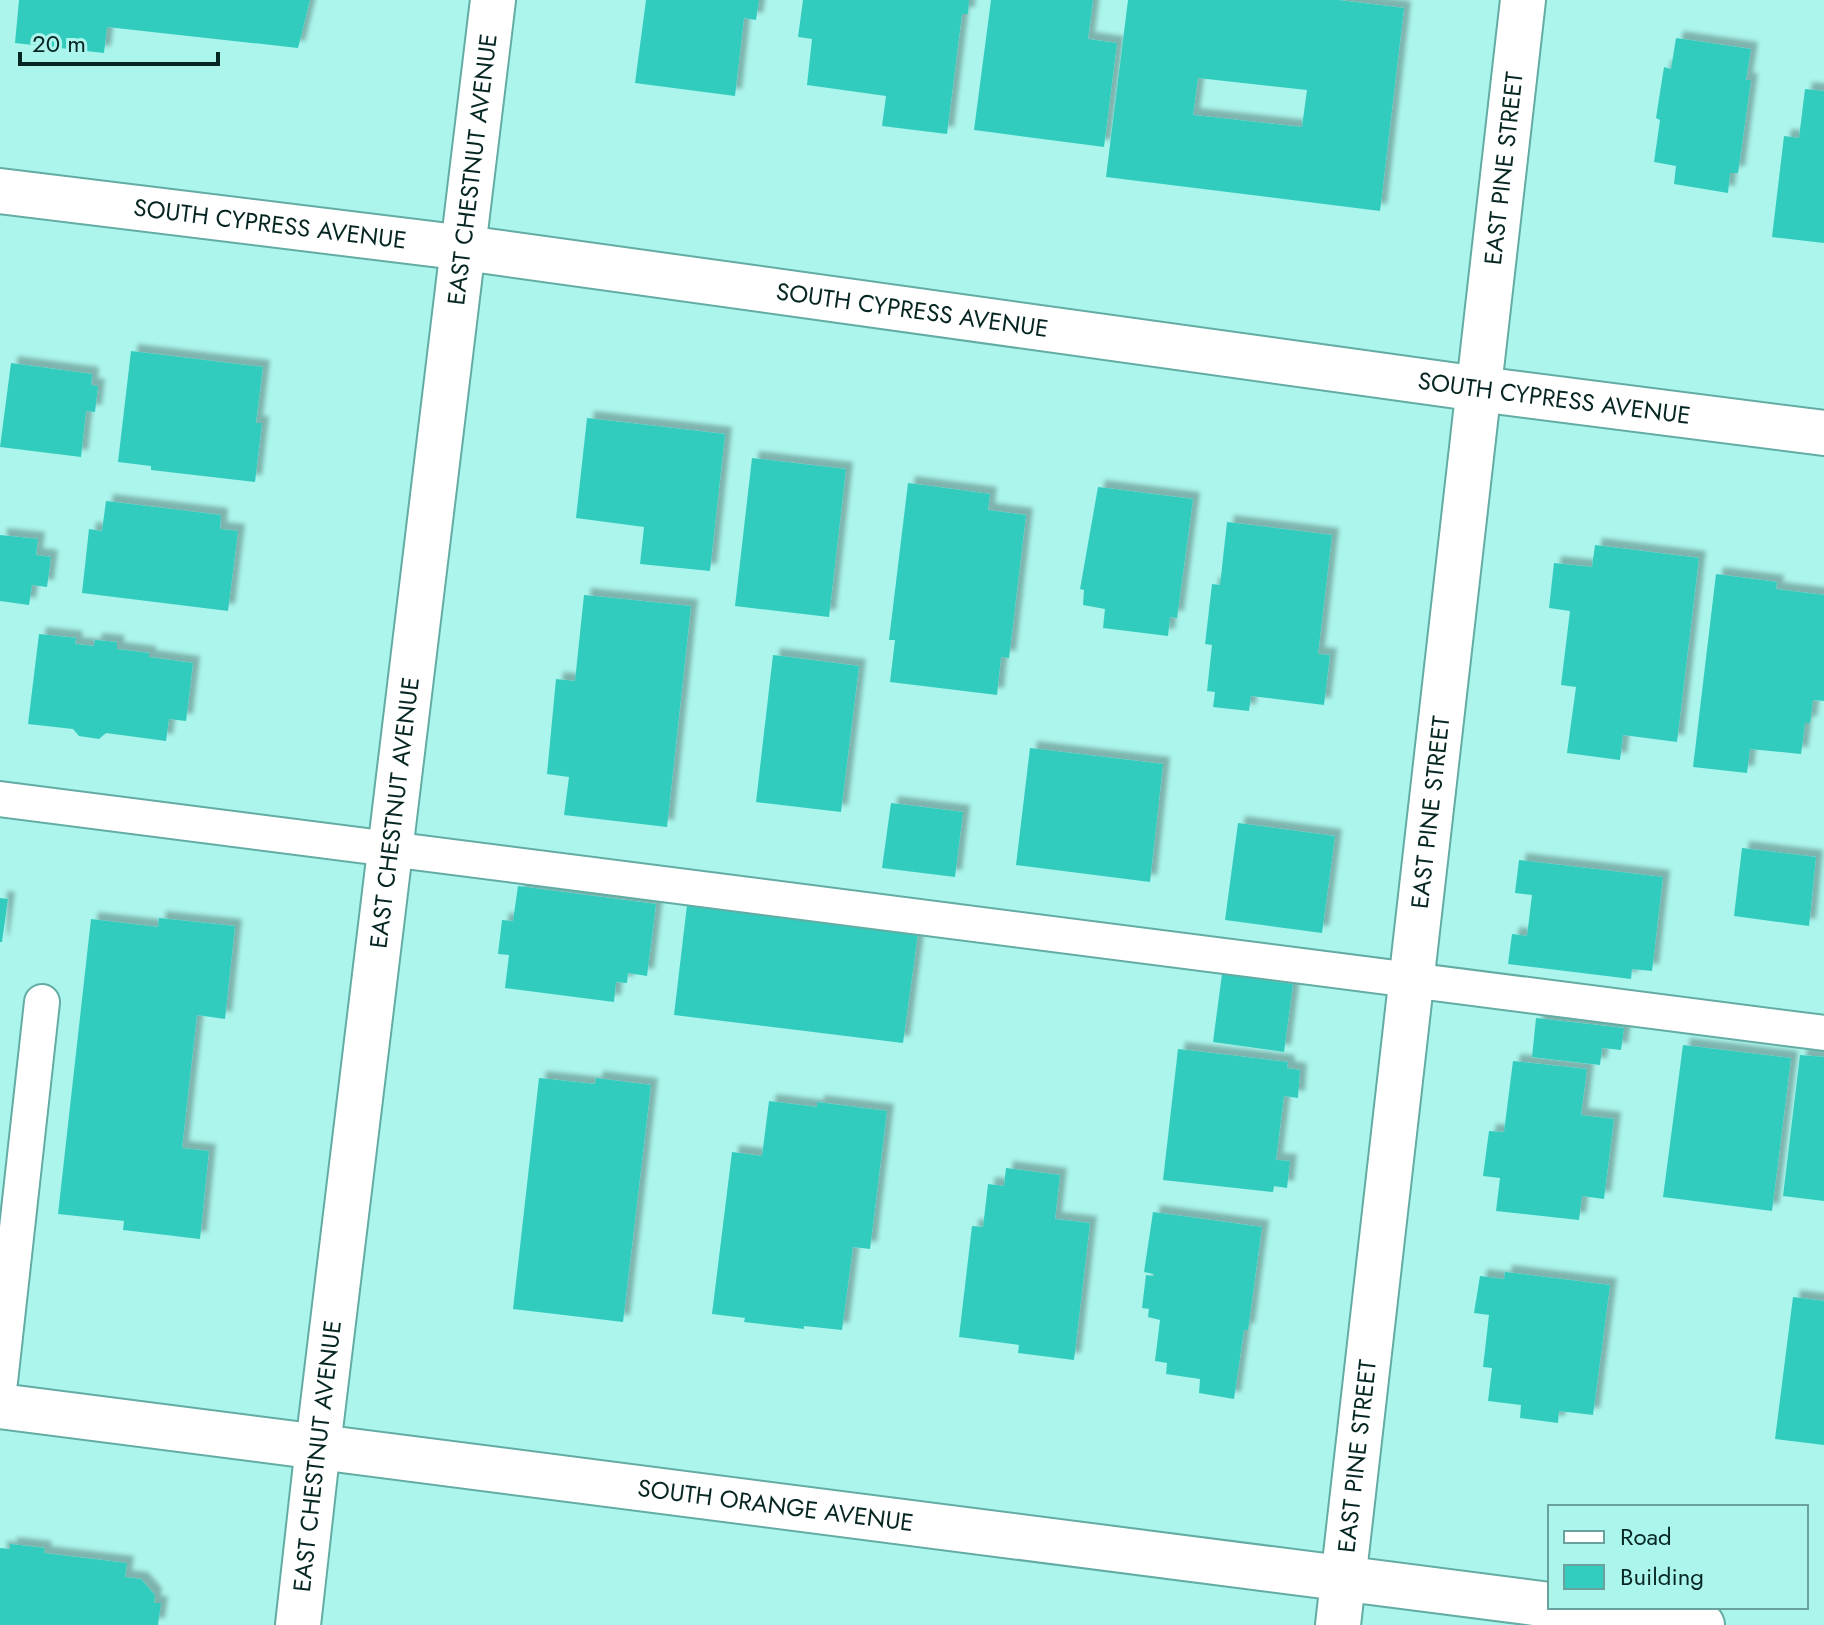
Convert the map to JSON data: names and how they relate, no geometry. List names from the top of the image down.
{
  "streets": {
    "street": [
      "EAST CHESTNUT AVENUE",
      "EAST PINE STREET",
      "SOUTH CYPRESS AVENUE",
      "SOUTH ORANGE AVENUE"
    ]
  },
  "crossings": [
    ["EAST CHESTNUT AVENUE", "SOUTH CYPRESS AVENUE"],
    ["EAST CHESTNUT AVENUE", "SOUTH ORANGE AVENUE"],
    ["EAST PINE STREET", "SOUTH CYPRESS AVENUE"],
    ["EAST PINE STREET", "SOUTH ORANGE AVENUE"]
  ],
  "legend": ["Road", "Building"],
  "scale_bar": "20 m"
}
